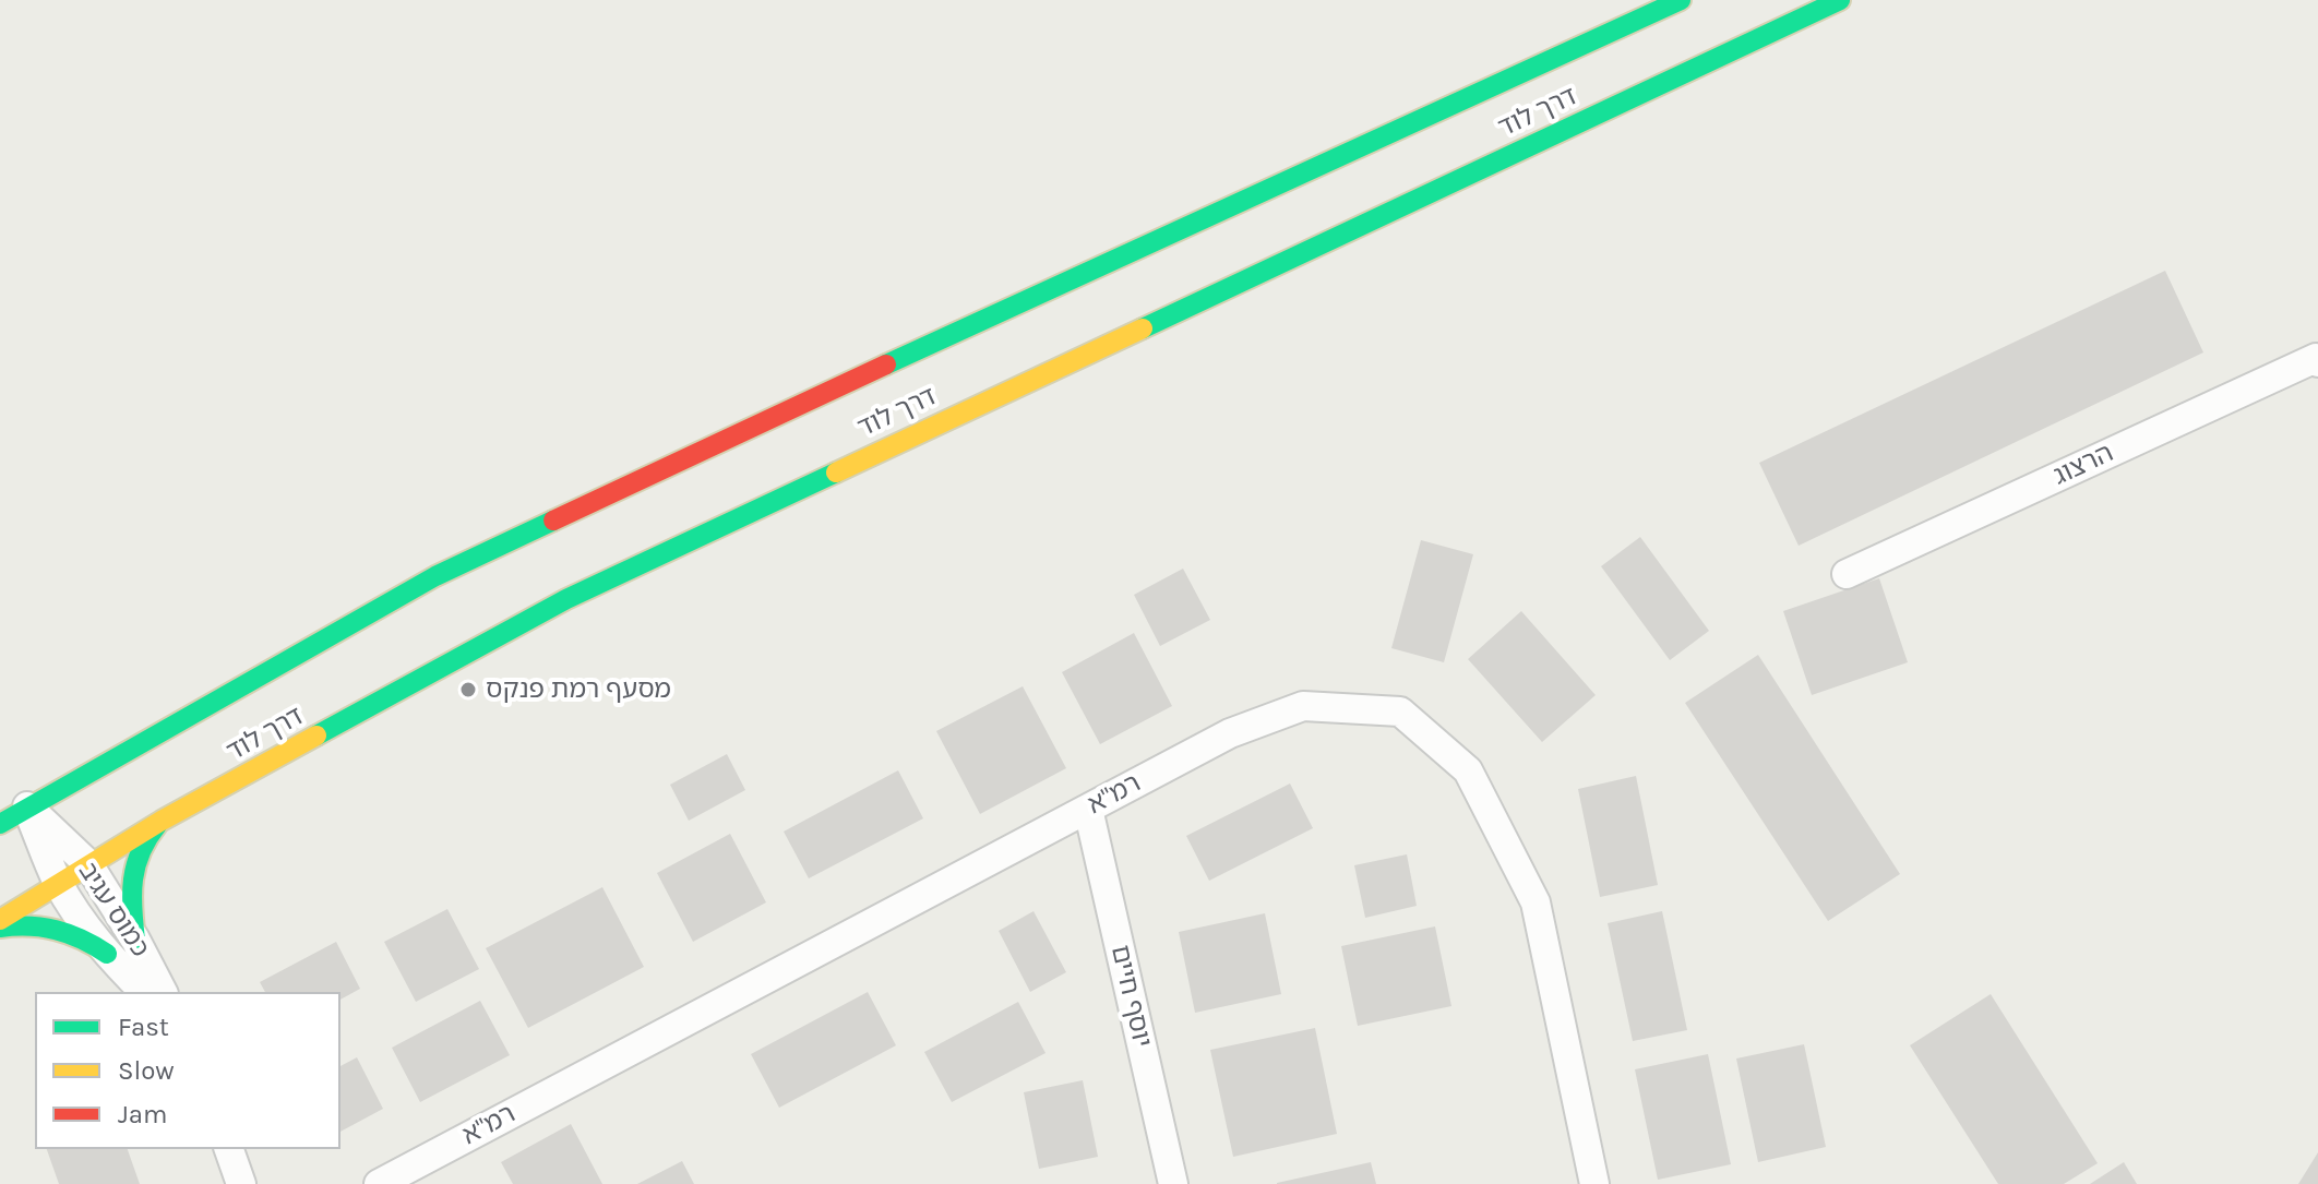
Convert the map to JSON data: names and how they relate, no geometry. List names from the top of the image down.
{
  "streets": {
    "main road": ["דרך לוד"],
    "street": [
      "הרצוג",
      "רמ\"א",
      "כמוס עגיב",
      "יוסף חיים"
    ]
  },
  "crossings": [
    ["דרך לוד", "כמוס עגיב"],
    ["רמ\"א", "יוסף חיים"]
  ],
  "places": ["מסעף רמת פנקס"],
  "legend": ["Fast", "Slow", "Jam"]
}
